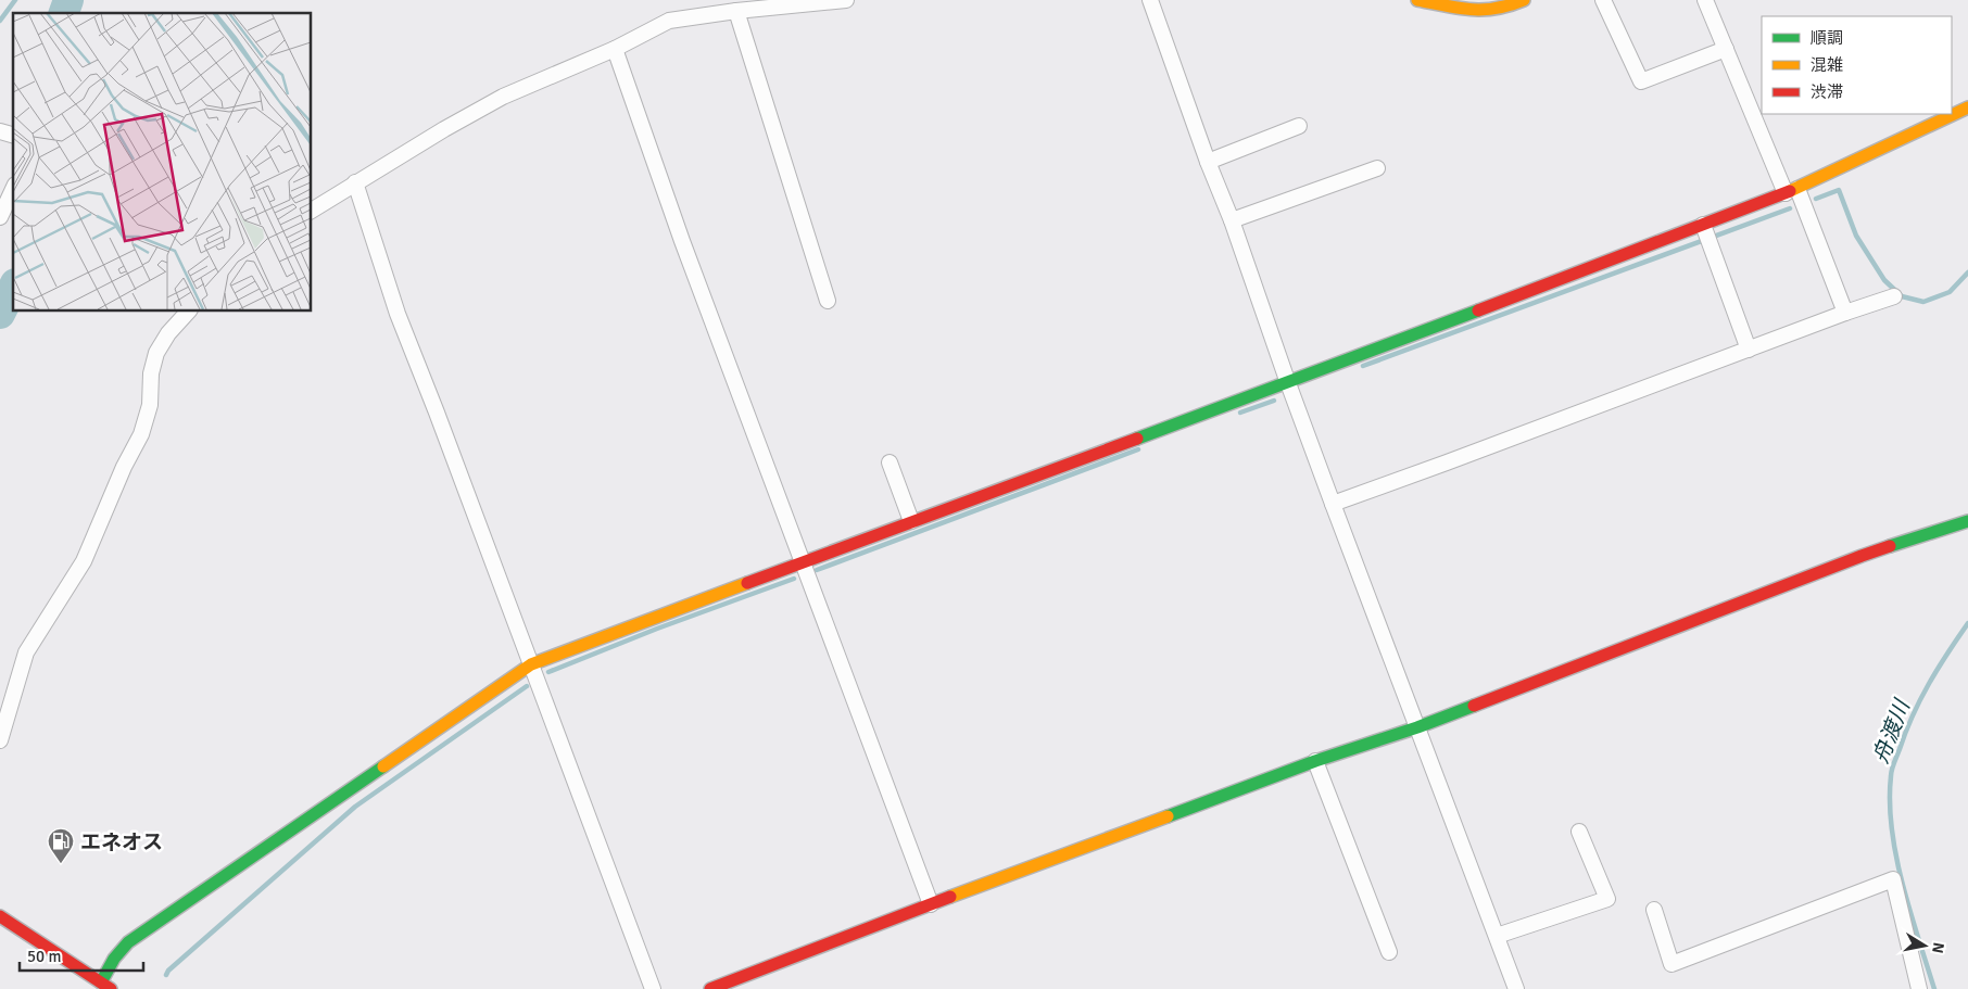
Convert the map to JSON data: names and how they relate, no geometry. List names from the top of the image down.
{
  "water": ["舟渡川"],
  "places": {
    "fuel station": ["エネオス"]
  },
  "legend": ["順調", "混雑", "渋滞"],
  "scale_bar": "50 m",
  "north": "right"
}
